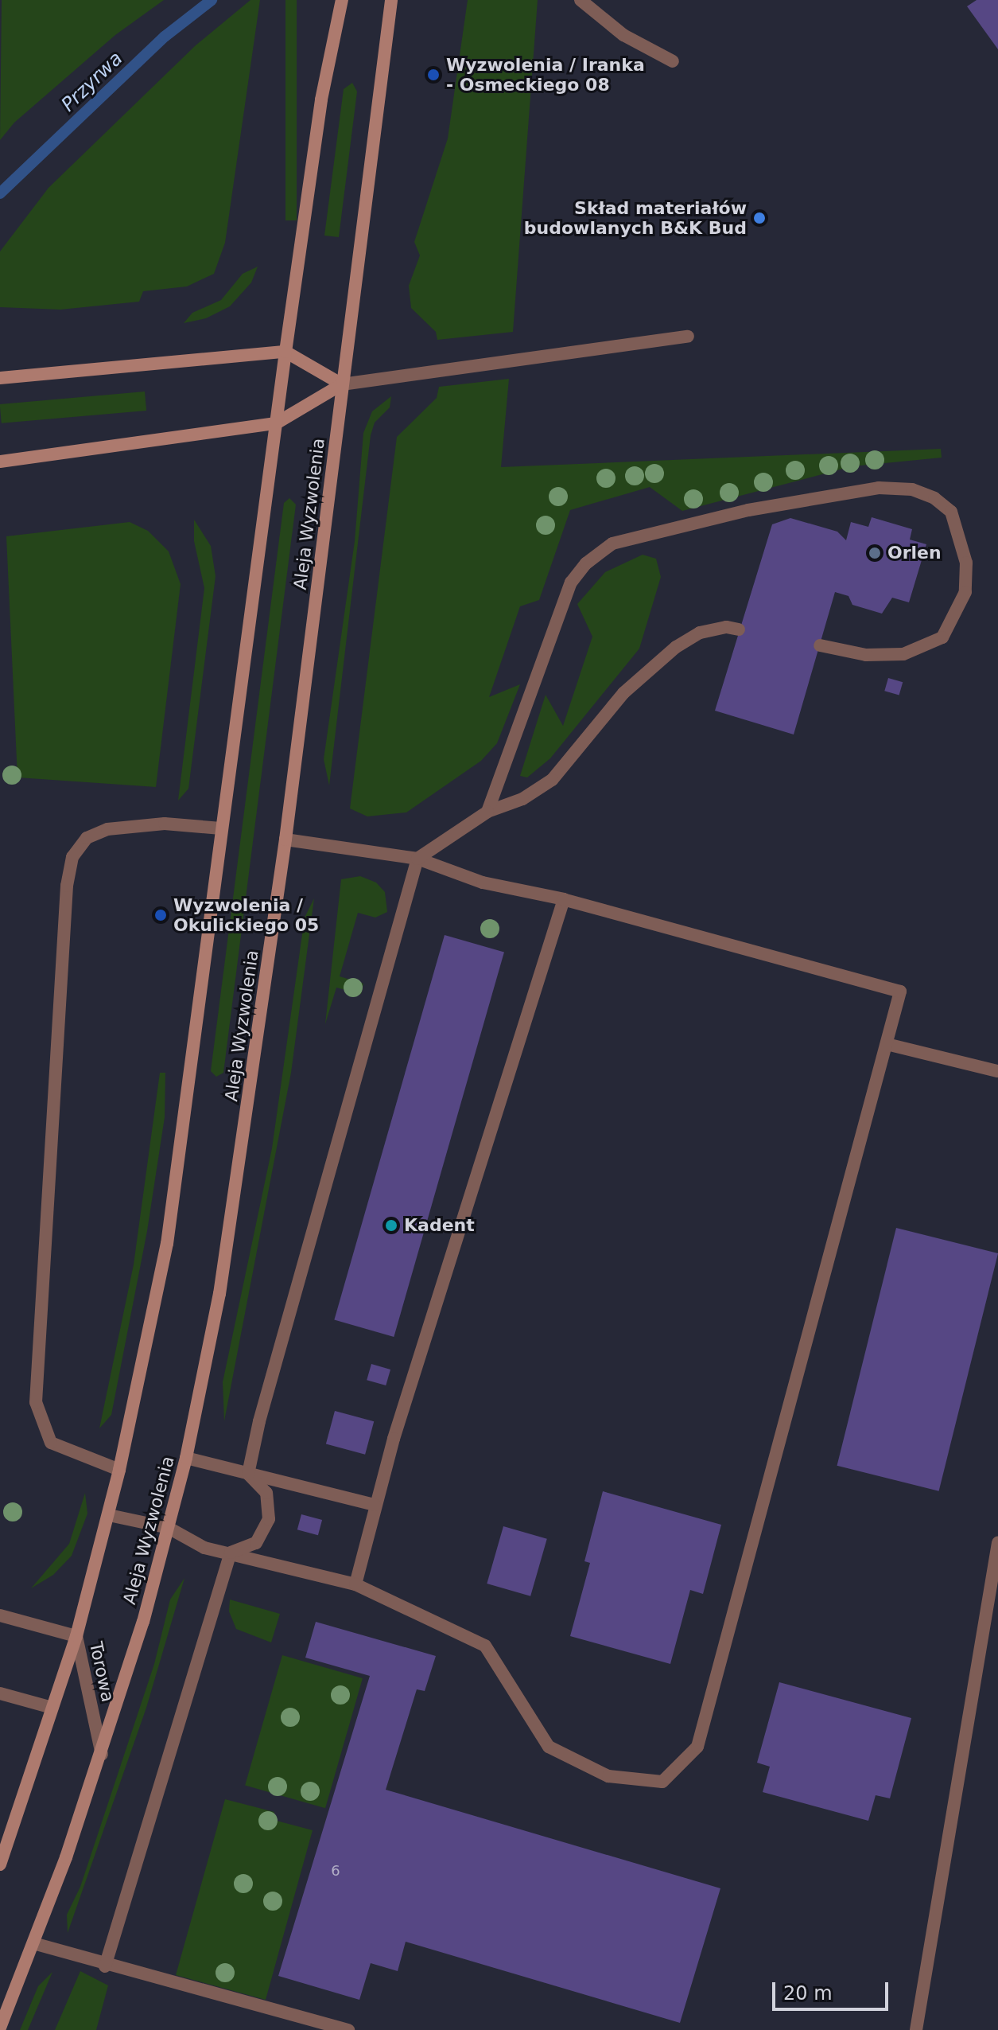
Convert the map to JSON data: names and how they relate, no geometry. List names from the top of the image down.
{
  "streets": {
    "main road": ["Aleja Wyzwolenia"],
    "street": ["Torowa"]
  },
  "crossings": [
    ["Aleja Wyzwolenia", "Torowa"]
  ],
  "water": ["Przyrwa"],
  "places": [
    "Wyzwolenia / Iranka - Osmeckiego 08",
    "Skład materiałów budowlanych B&K Bud",
    "Orlen",
    "Wyzwolenia / Okulickiego 05",
    "Kadent"
  ],
  "house_numbers": ["6"],
  "scale_bar": "20 m"
}
